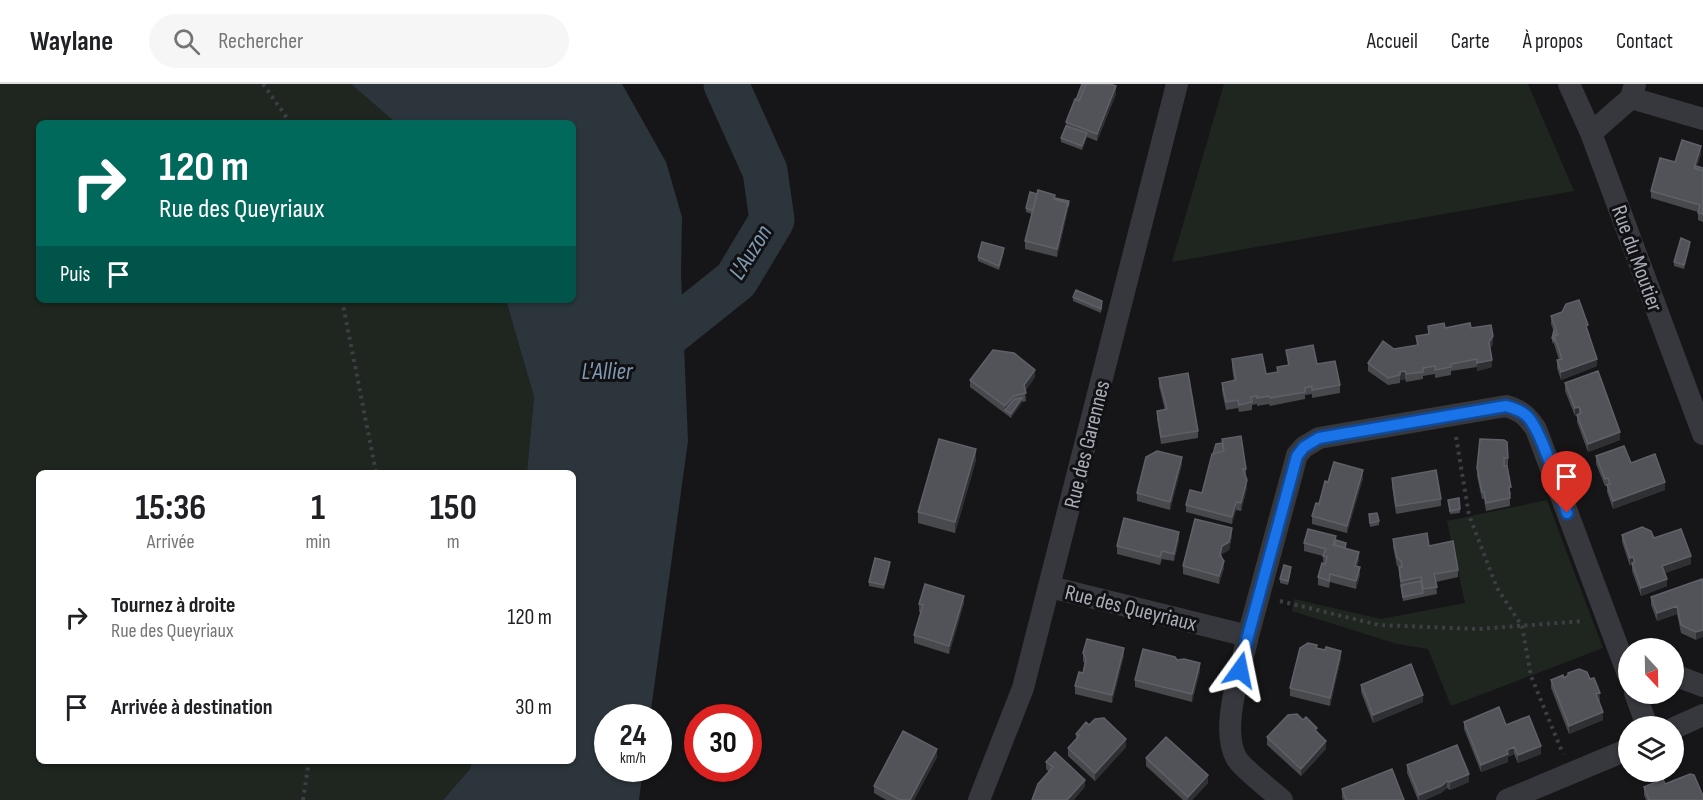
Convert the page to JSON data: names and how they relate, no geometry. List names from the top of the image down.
{
  "streets": {
    "street": ["Rue du Moutier", "Rue des Garennes", "Rue des Queyriaux"]
  },
  "crossings": [
    ["Rue des Garennes", "Rue des Queyriaux"]
  ],
  "water": ["L'Auzon", "L'Allier"],
  "north": "bottom",
  "page": {
    "header": "Waylane",
    "search": "Rechercher",
    "nav": [
      "Accueil",
      "Carte",
      "À propos",
      "Contact"
    ],
    "turn": ["120 m", "Rue des Queyriaux"],
    "then": "Puis",
    "eta": [
      "15:36",
      "Arrivée",
      "1",
      "min",
      "150",
      "m"
    ],
    "list": [
      {
        "name": "Tournez à droite",
        "note": "Rue des Queyriaux",
        "value": "120 m"
      },
      {
        "name": "Arrivée à destination",
        "value": "30 m"
      }
    ],
    "speed": "24 km/h",
    "limit": "30"
  }
}
